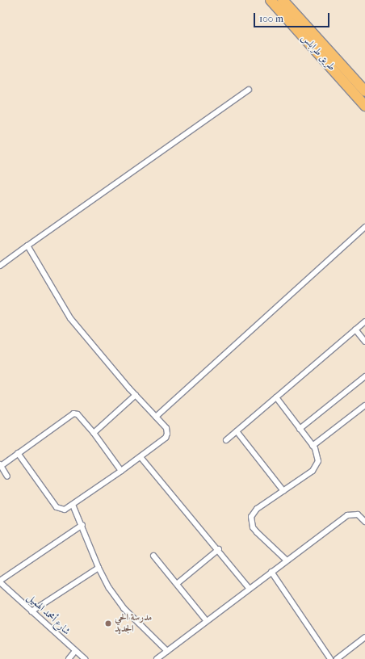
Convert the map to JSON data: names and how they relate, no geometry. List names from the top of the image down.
{
  "streets": {
    "highway": ["طريق طرابلس"],
    "street": ["شارع أمحمد الهميل"]
  },
  "places": ["مدرسة الحي الجديد"],
  "scale_bar": "100 m"
}
